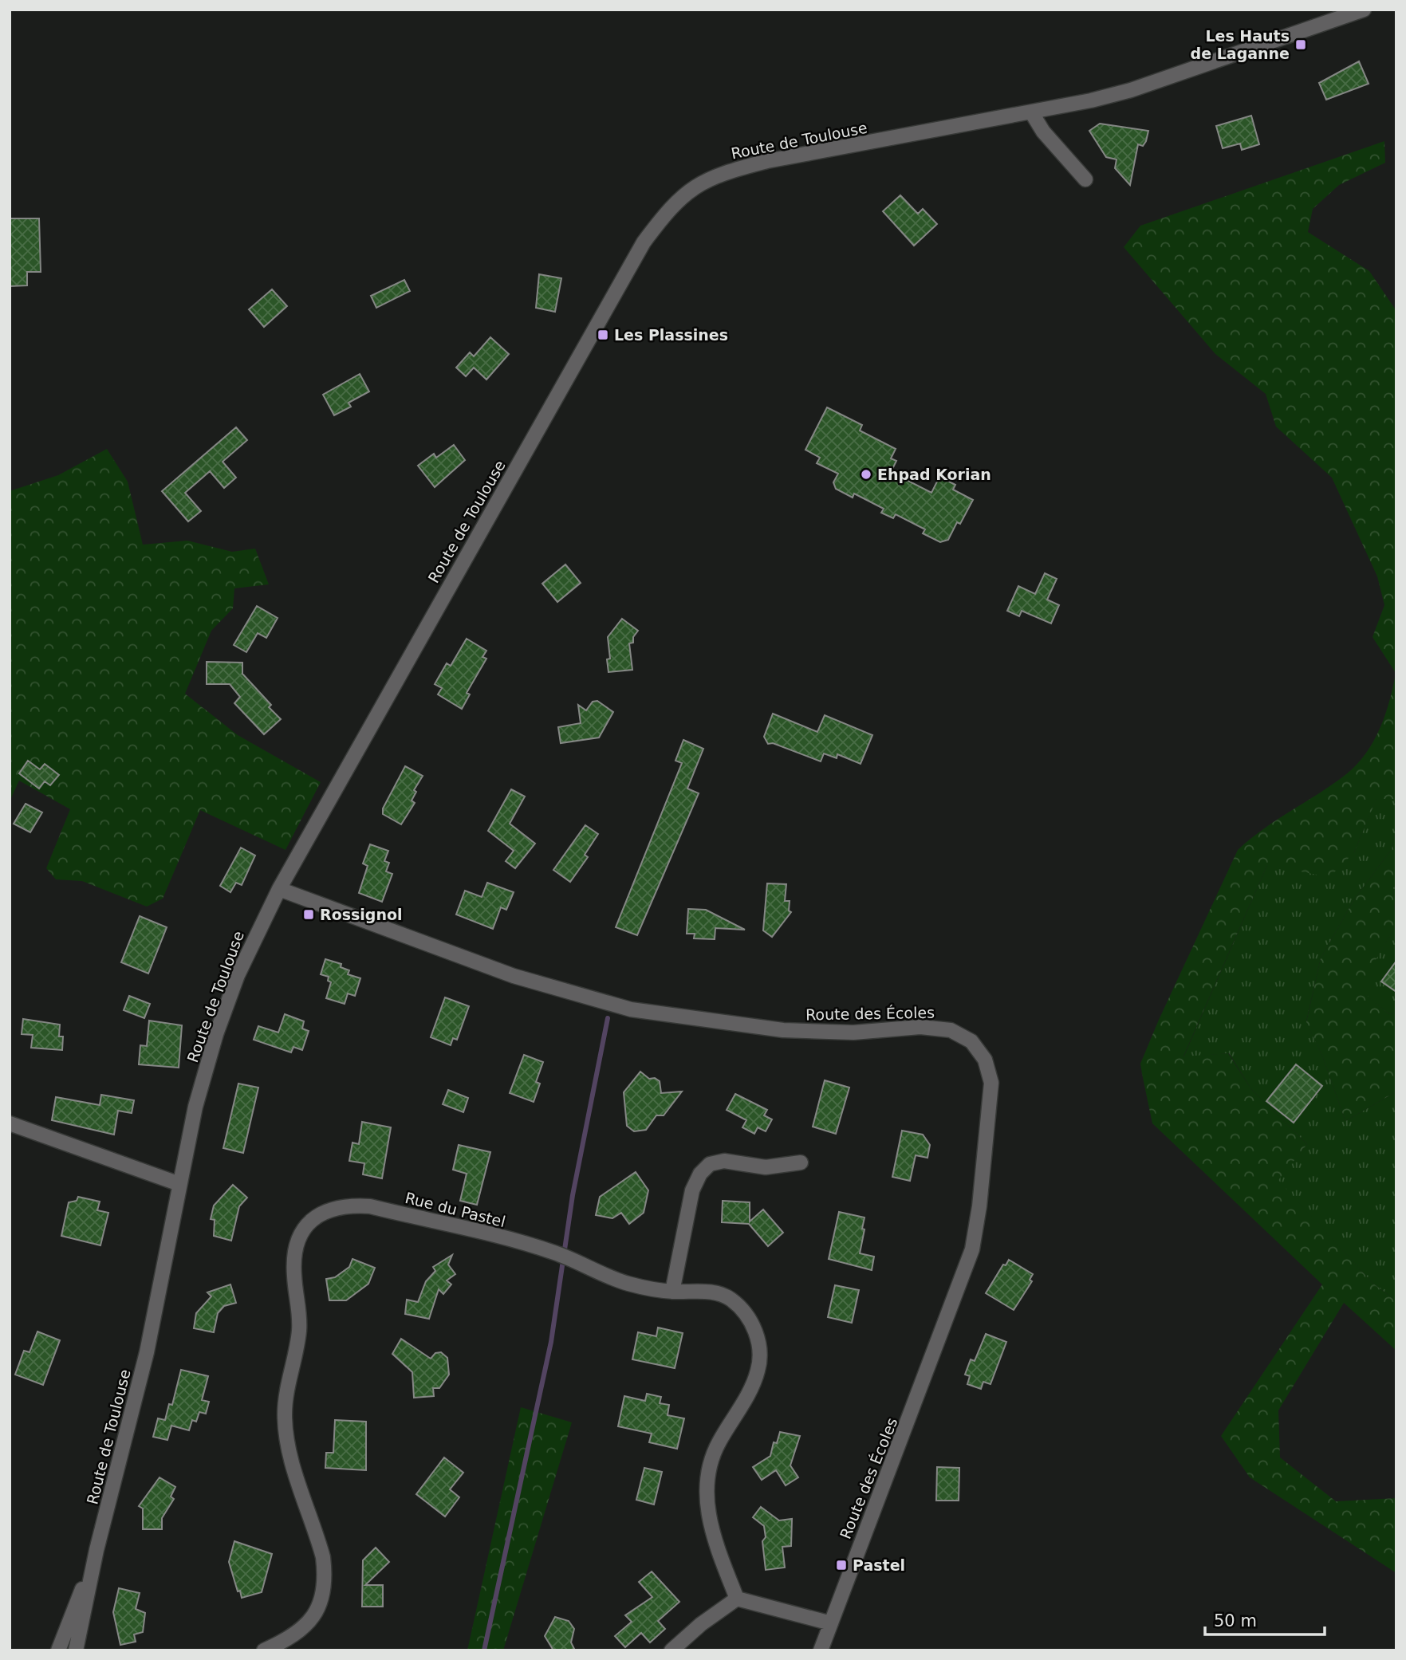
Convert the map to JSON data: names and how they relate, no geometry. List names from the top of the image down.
{
  "streets": {
    "street": ["Route de Toulouse", "Route des Écoles", "Rue du Pastel"]
  },
  "crossings": [
    ["Route de Toulouse", "Route des Écoles"]
  ],
  "places": {
    "transit": [
      "Les Hauts de Laganne",
      "Les Plassines",
      "Rossignol",
      "Pastel"
    ],
    "other": ["Ehpad Korian"]
  },
  "scale_bar": "50 m"
}
